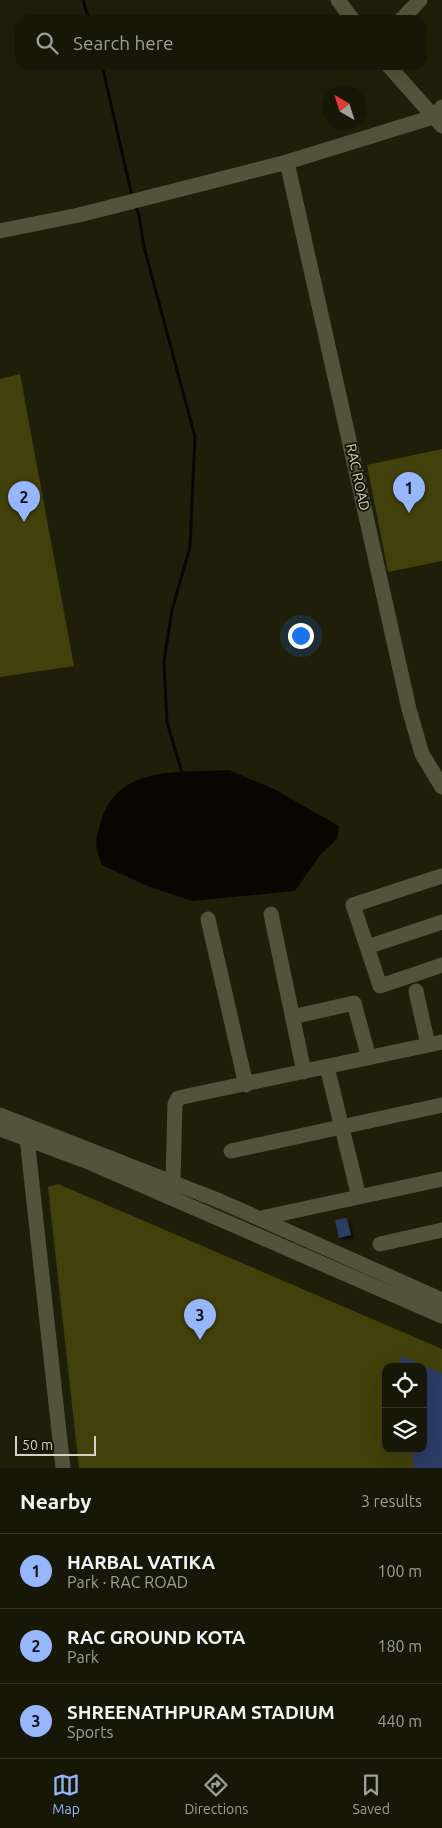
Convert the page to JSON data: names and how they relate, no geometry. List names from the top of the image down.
{
  "streets": {
    "street": ["RAC ROAD"]
  },
  "scale_bar": "50 m",
  "north": "top left",
  "page": {
    "search": "Search here",
    "pins": ["1", "2", "3"],
    "scale": "50 m",
    "heading": ["Nearby", "3 results"],
    "list": [
      {
        "mark": "1",
        "name": "HARBAL VATIKA",
        "note": "Park · RAC ROAD",
        "value": "100 m"
      },
      {
        "mark": "2",
        "name": "RAC GROUND KOTA",
        "note": "Park",
        "value": "180 m"
      },
      {
        "mark": "3",
        "name": "SHREENATHPURAM STADIUM",
        "note": "Sports",
        "value": "440 m"
      }
    ],
    "nav": ["Map", "Directions", "Saved"]
  }
}
